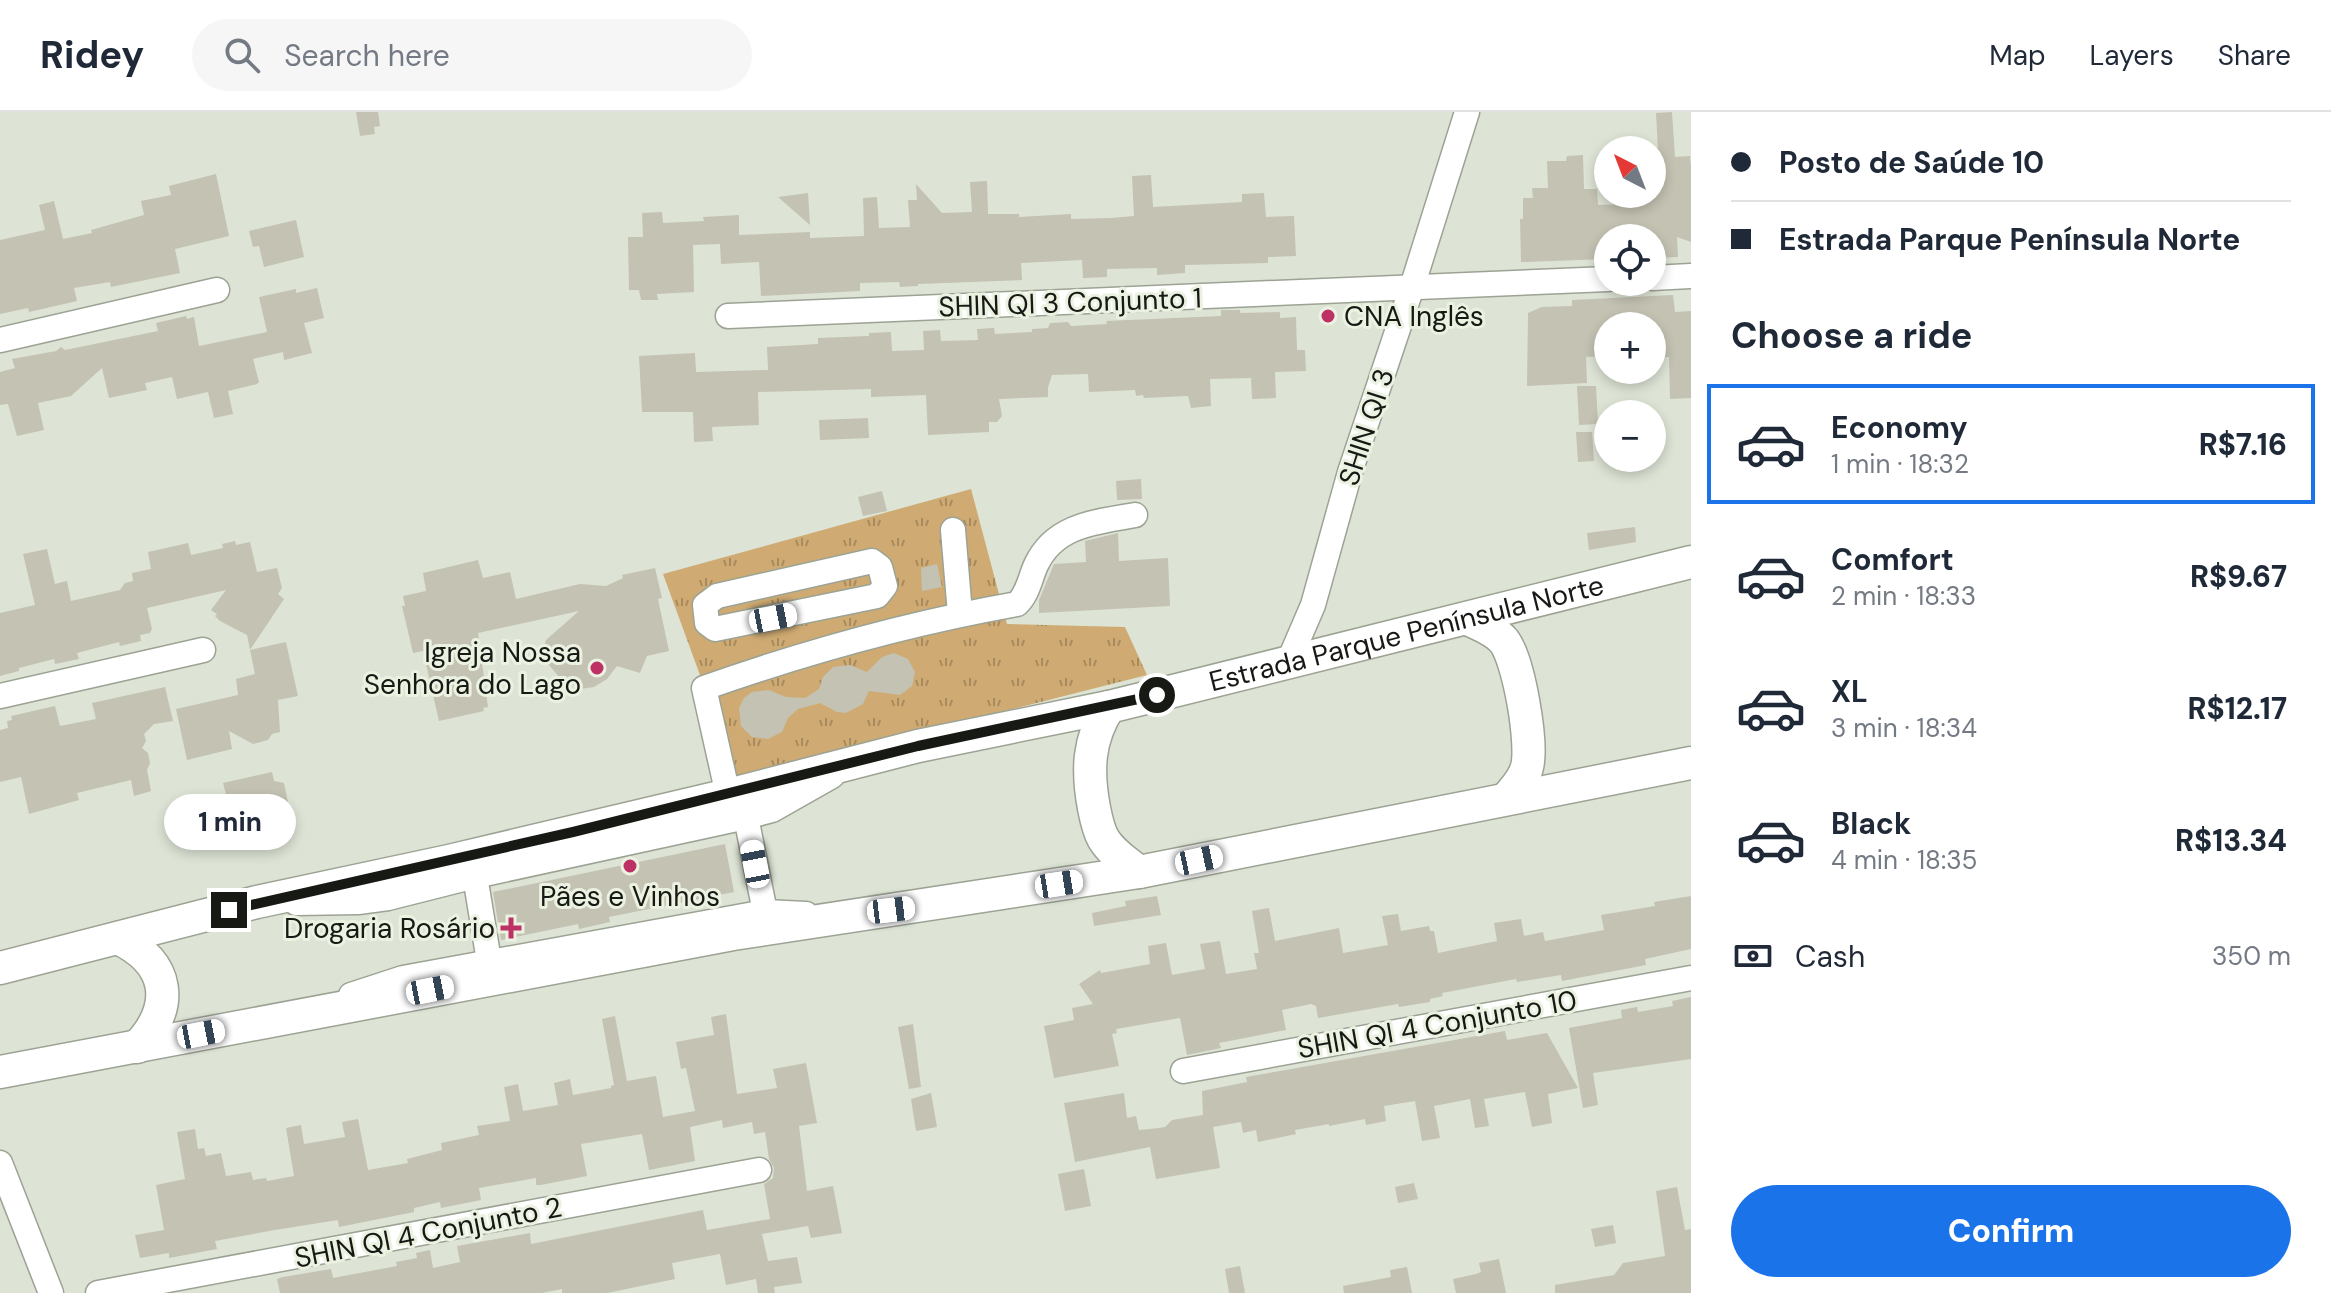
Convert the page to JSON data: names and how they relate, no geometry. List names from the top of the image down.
{
  "streets": {
    "main road": ["Estrada Parque Península Norte"],
    "street": [
      "SHIN QI 3 Conjunto 1",
      "SHIN QI 3",
      "SHIN QI 4 Conjunto 10",
      "SHIN QI 4 Conjunto 2"
    ]
  },
  "crossings": [
    ["SHIN QI 3 Conjunto 1", "SHIN QI 3"],
    ["SHIN QI 3", "Estrada Parque Península Norte"]
  ],
  "places": {
    "other": ["CNA Inglês", "Igreja Nossa Senhora do Lago", "Pães e Vinhos"],
    "health": ["Drogaria Rosário"]
  },
  "north": "top left",
  "page": {
    "header": "Ridey",
    "search": "Search here",
    "nav": ["Map", "Layers", "Share"],
    "banner": ["Posto de Saúde 10", "Estrada Parque Península Norte"],
    "map_buttons": ["+", "−"],
    "heading": "Choose a ride",
    "list": [
      {
        "name": "Economy",
        "note": "1 min · 18:32",
        "value": "R$7.16"
      },
      {
        "name": "Comfort",
        "note": "2 min · 18:33",
        "value": "R$9.67"
      },
      {
        "name": "XL",
        "note": "3 min · 18:34",
        "value": "R$12.17"
      },
      {
        "name": "Black",
        "note": "4 min · 18:35",
        "value": "R$13.34"
      }
    ],
    "bubble": "1 min",
    "pay": ["Cash", "350 m"],
    "buttons": "Confirm"
  }
}
